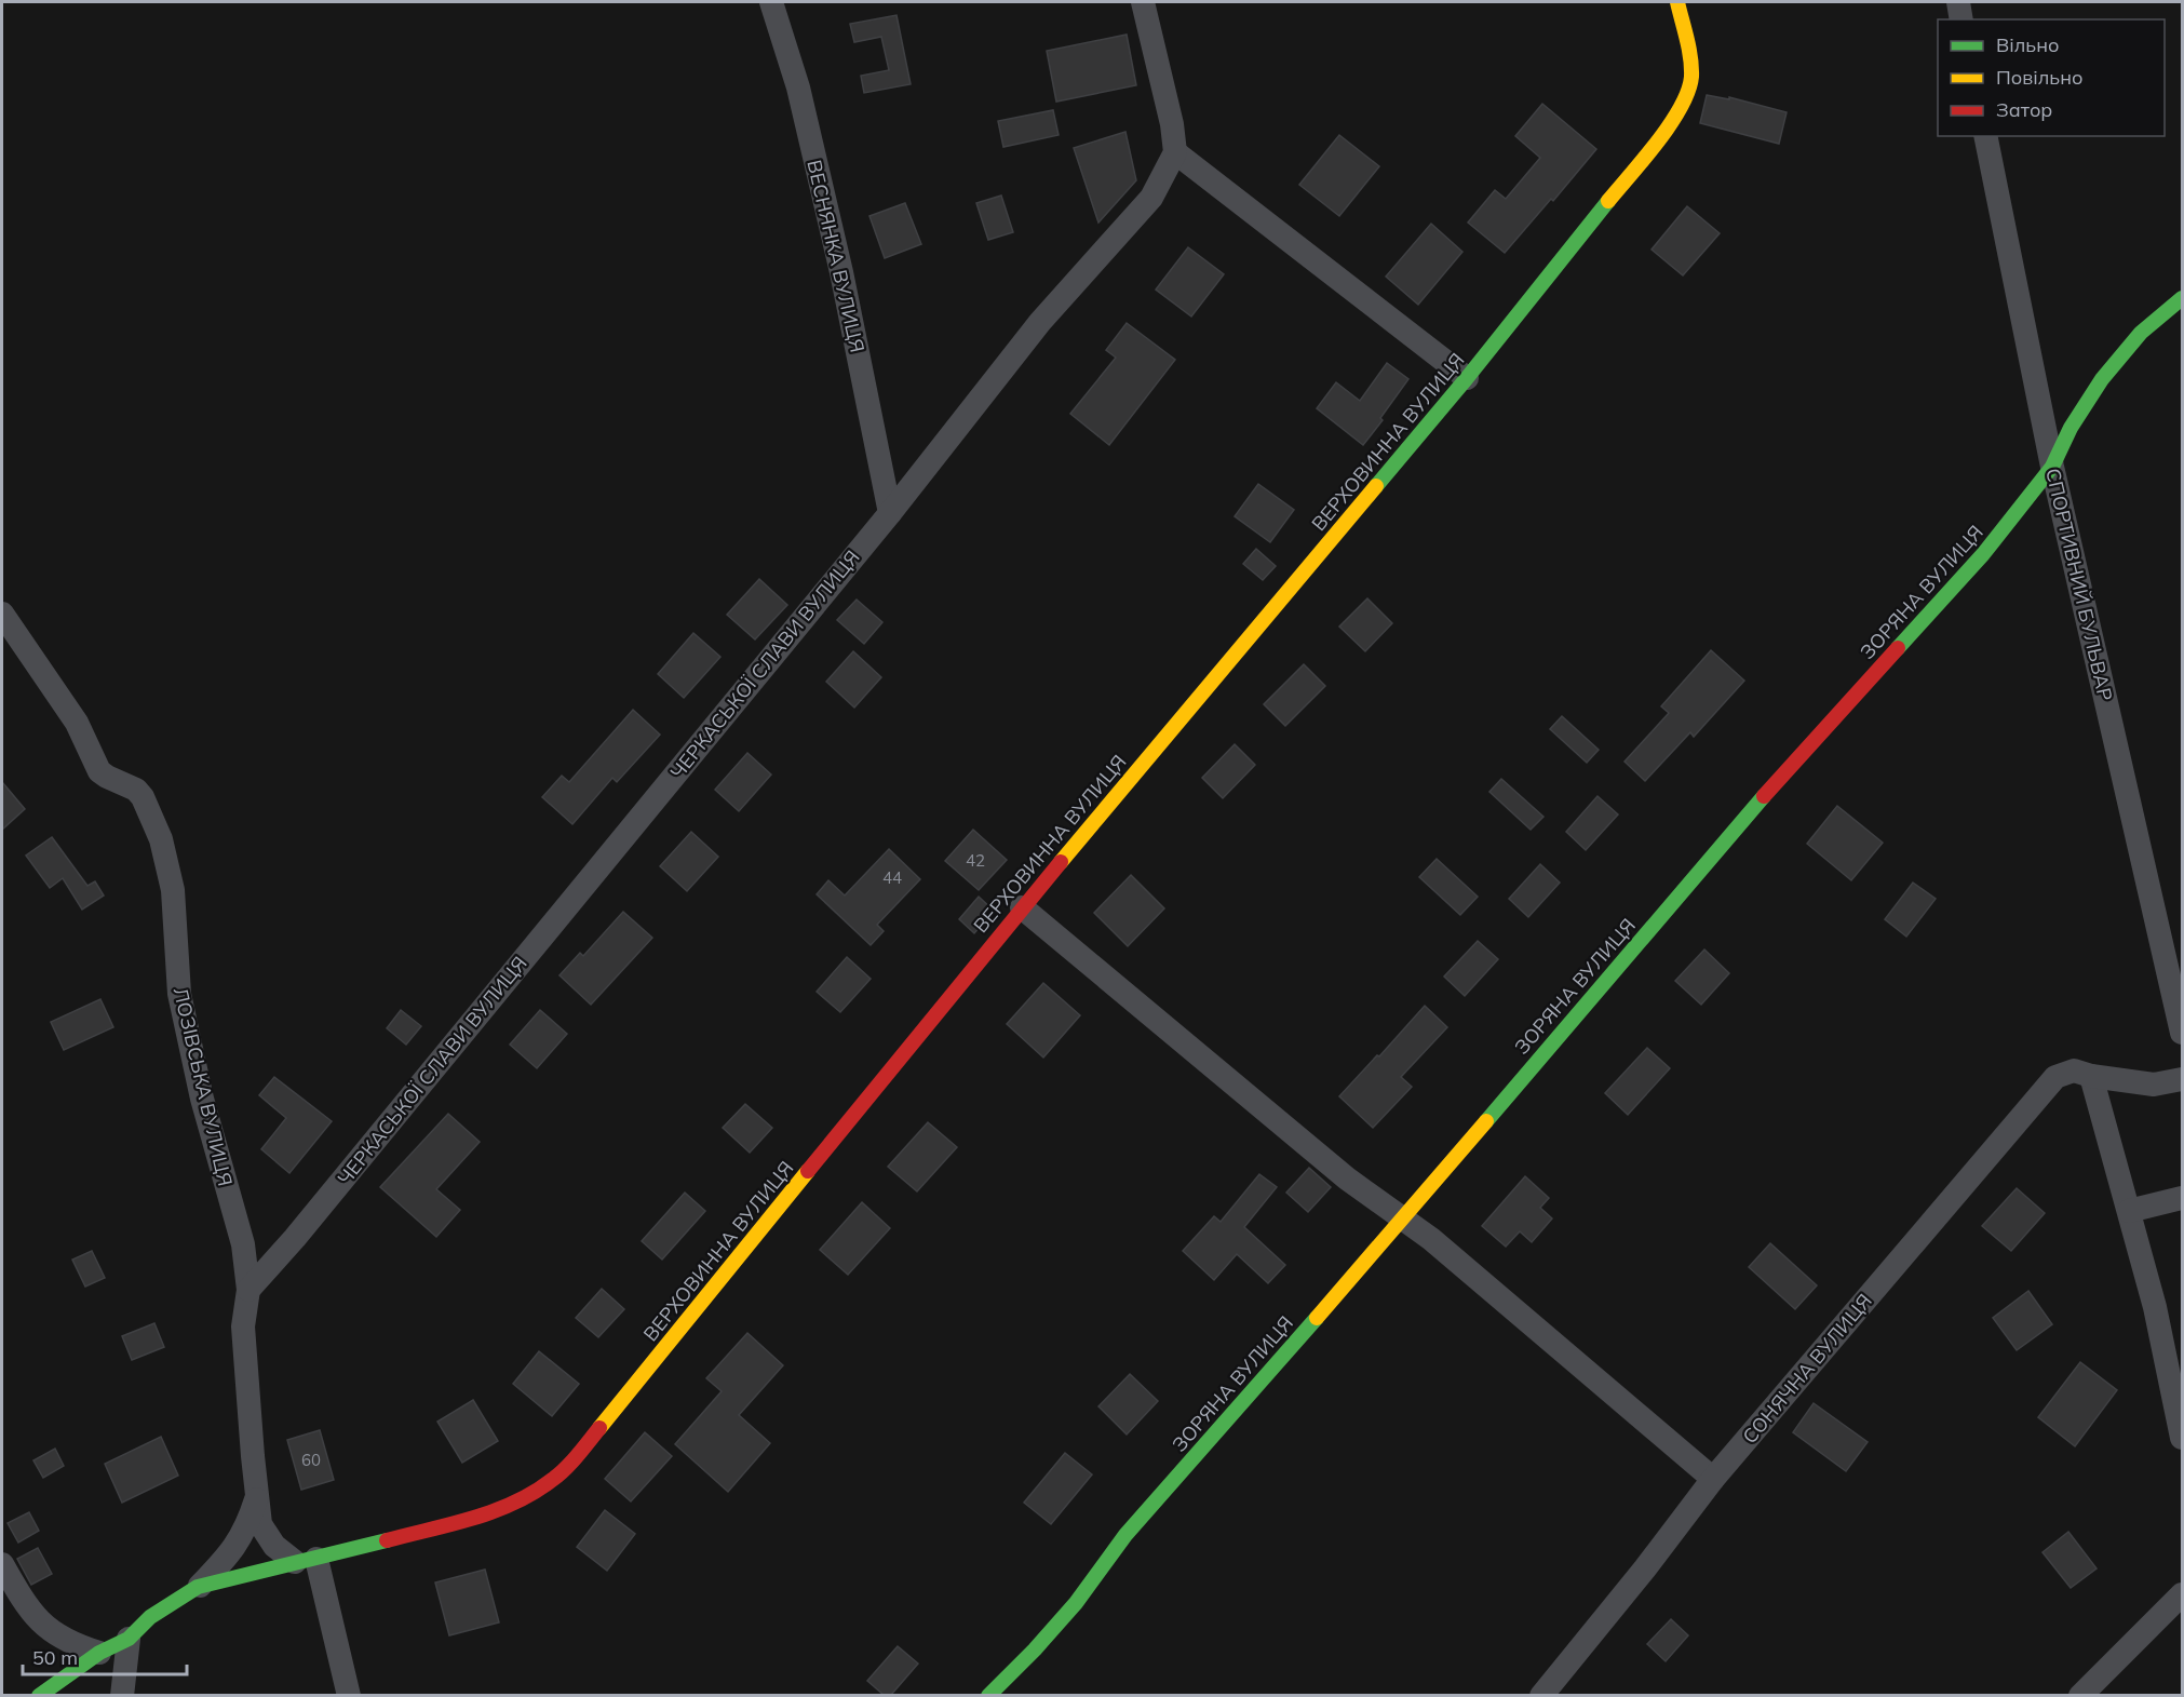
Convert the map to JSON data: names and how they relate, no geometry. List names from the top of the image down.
{
  "streets": {
    "street": [
      "ВЕСНЯНКА ВУЛИЦЯ",
      "ВЕРХОВИННА ВУЛИЦЯ",
      "СПОРТИВНИЙ БУЛЬВАР",
      "ЗОРЯНА ВУЛИЦЯ",
      "ЧЕРКАСЬКОЇ СЛАВИ ВУЛИЦЯ",
      "ЛОЗІВСЬКА ВУЛИЦЯ",
      "СОНЯЧНА ВУЛИЦЯ"
    ]
  },
  "crossings": [
    ["ВЕСНЯНКА ВУЛИЦЯ", "ЧЕРКАСЬКОЇ СЛАВИ ВУЛИЦЯ"],
    ["ВЕРХОВИННА ВУЛИЦЯ", "ЛОЗІВСЬКА ВУЛИЦЯ"],
    ["СПОРТИВНИЙ БУЛЬВАР", "ЗОРЯНА ВУЛИЦЯ"],
    ["ЧЕРКАСЬКОЇ СЛАВИ ВУЛИЦЯ", "ЛОЗІВСЬКА ВУЛИЦЯ"]
  ],
  "house_numbers": ["42", "44", "60"],
  "legend": ["Вільно", "Повільно", "Затор"],
  "scale_bar": "50 m"
}
